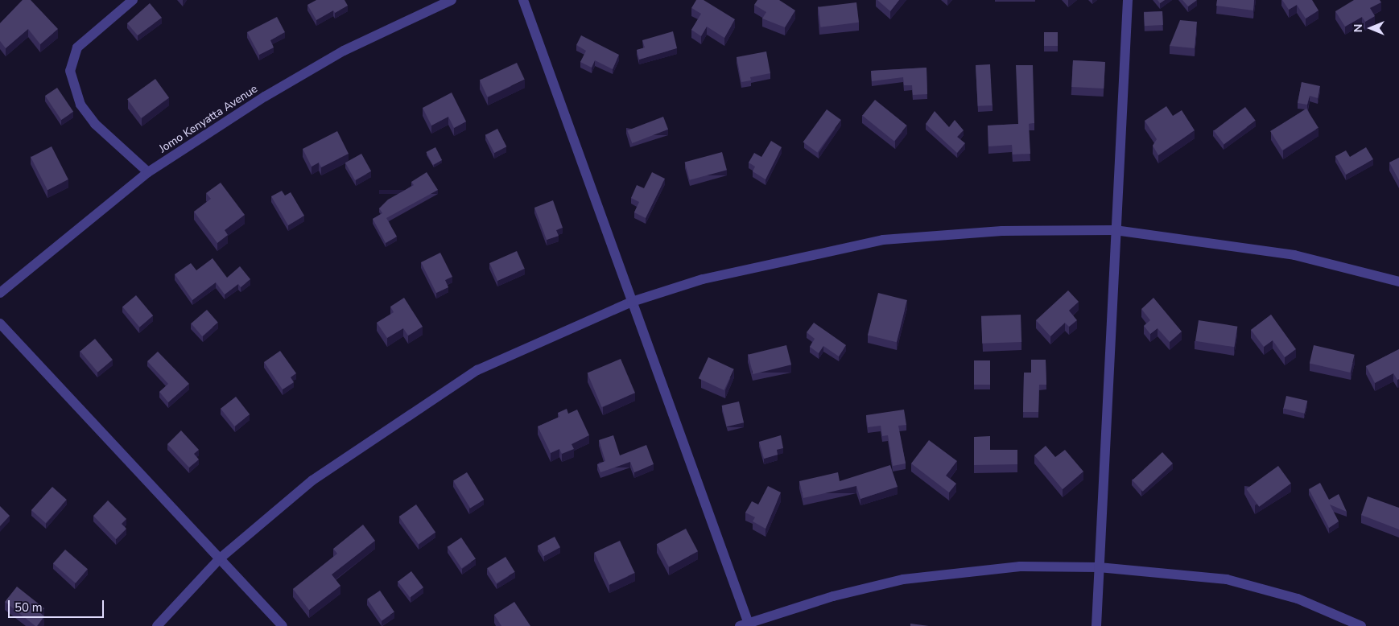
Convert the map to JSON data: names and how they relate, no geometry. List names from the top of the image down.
{
  "streets": {
    "street": ["Jomo Kenyatta Avenue"]
  },
  "scale_bar": "50 m",
  "north": "left"
}
